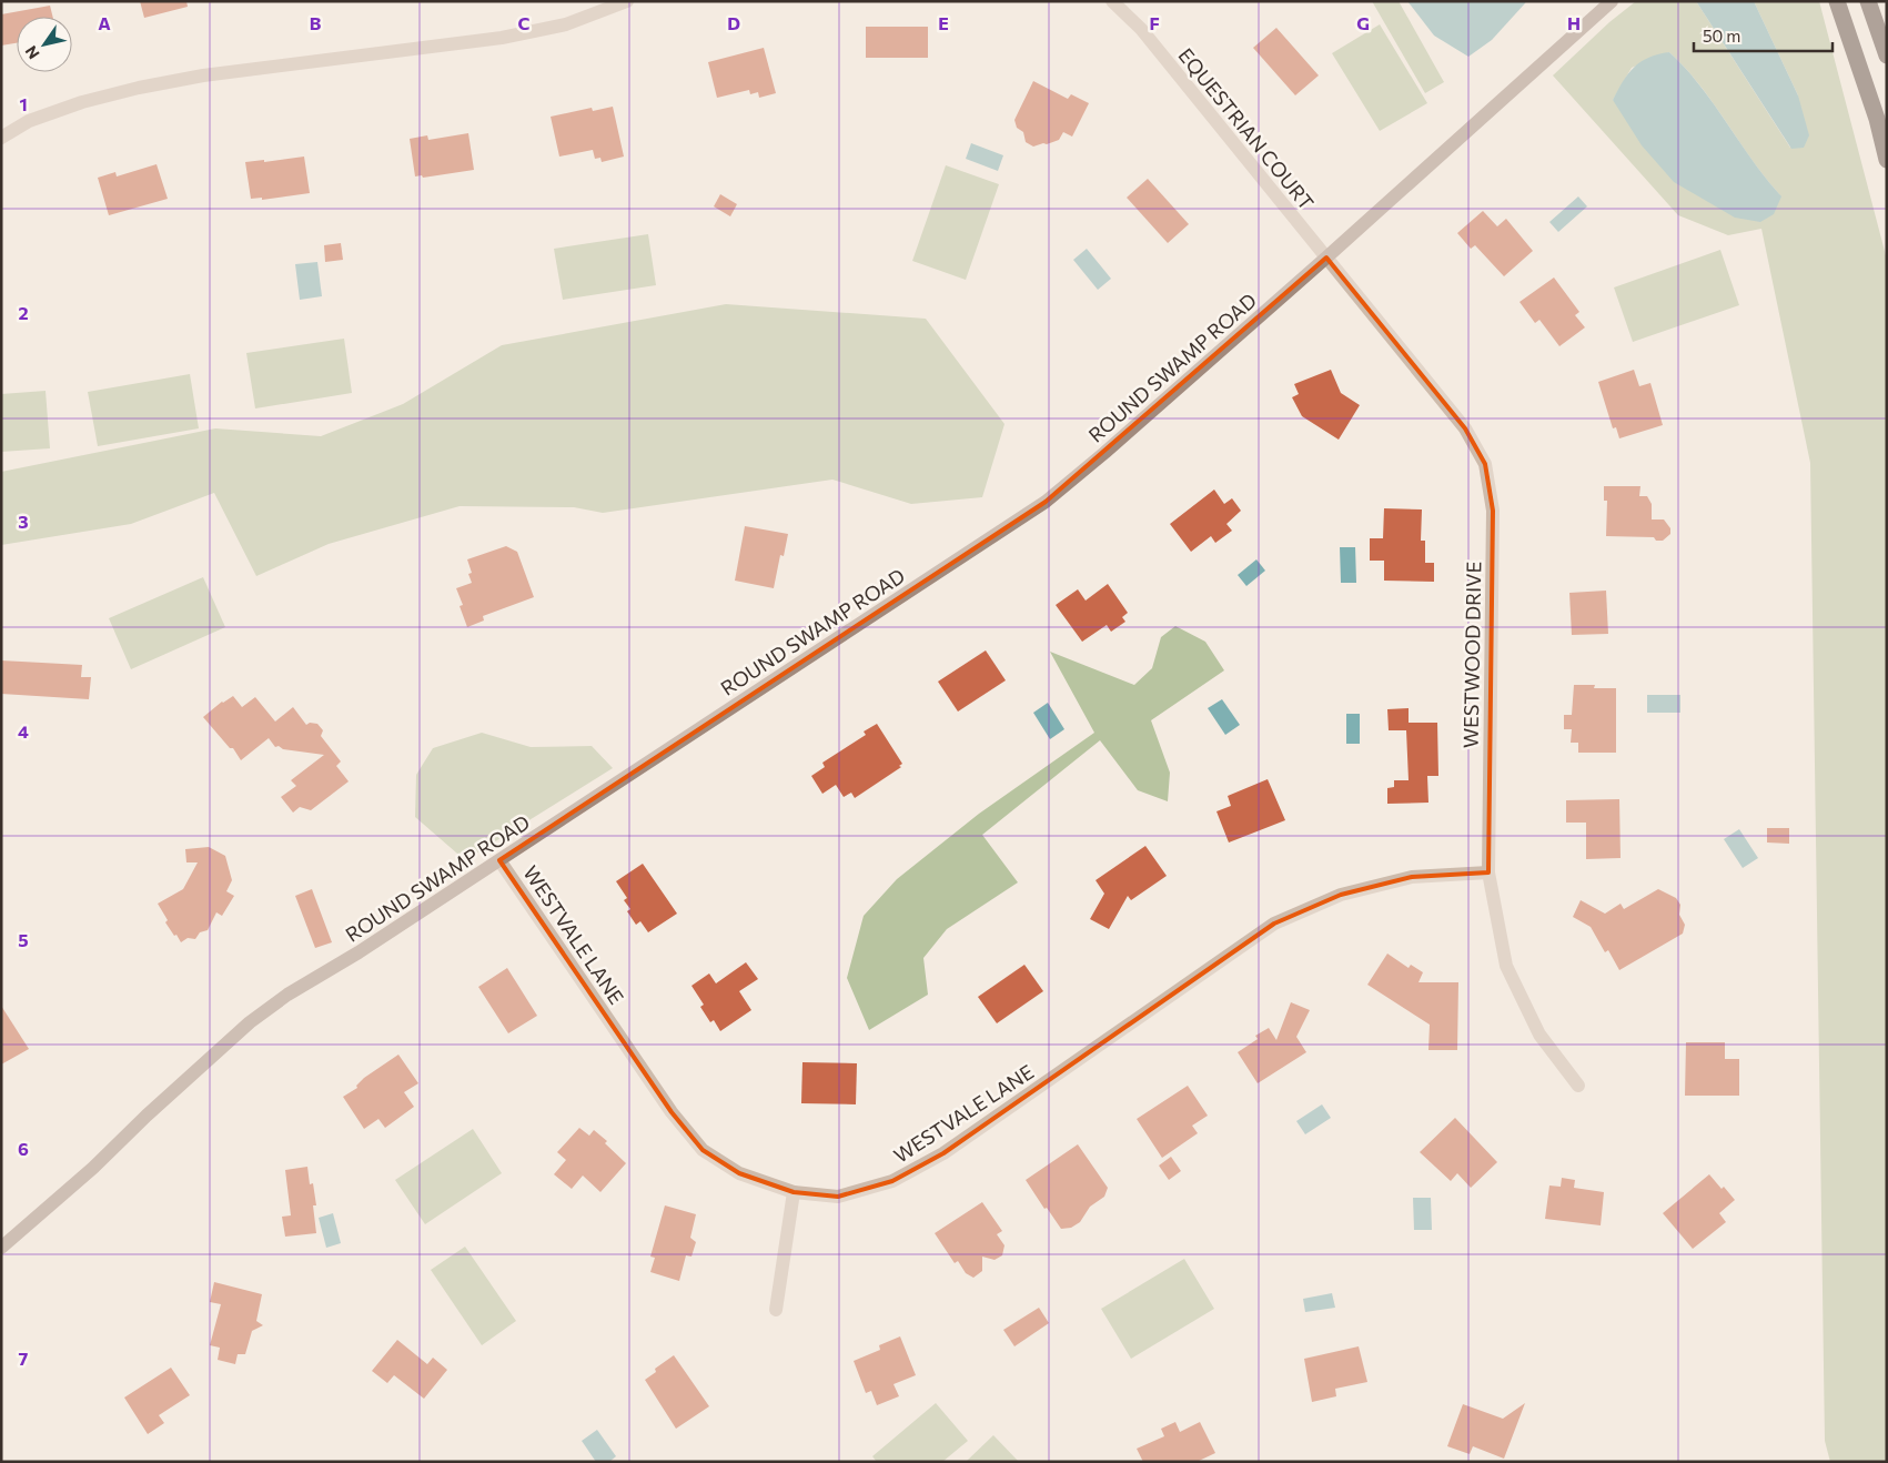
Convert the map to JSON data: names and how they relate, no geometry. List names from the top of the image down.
{
  "streets": {
    "street": [
      "EQUESTRIAN COURT",
      "ROUND SWAMP ROAD",
      "WESTWOOD DRIVE",
      "WESTVALE LANE"
    ]
  },
  "crossings": [
    ["EQUESTRIAN COURT", "ROUND SWAMP ROAD"],
    ["EQUESTRIAN COURT", "WESTWOOD DRIVE"],
    ["ROUND SWAMP ROAD", "WESTWOOD DRIVE"],
    ["ROUND SWAMP ROAD", "WESTVALE LANE"],
    ["WESTWOOD DRIVE", "WESTVALE LANE"]
  ],
  "scale_bar": "50 m",
  "north": "bottom left",
  "grid": {
    "columns": [
      "A",
      "B",
      "C",
      "D",
      "E",
      "F",
      "G",
      "H"
    ],
    "rows": [
      "1",
      "2",
      "3",
      "4",
      "5",
      "6",
      "7"
    ]
  }
}
